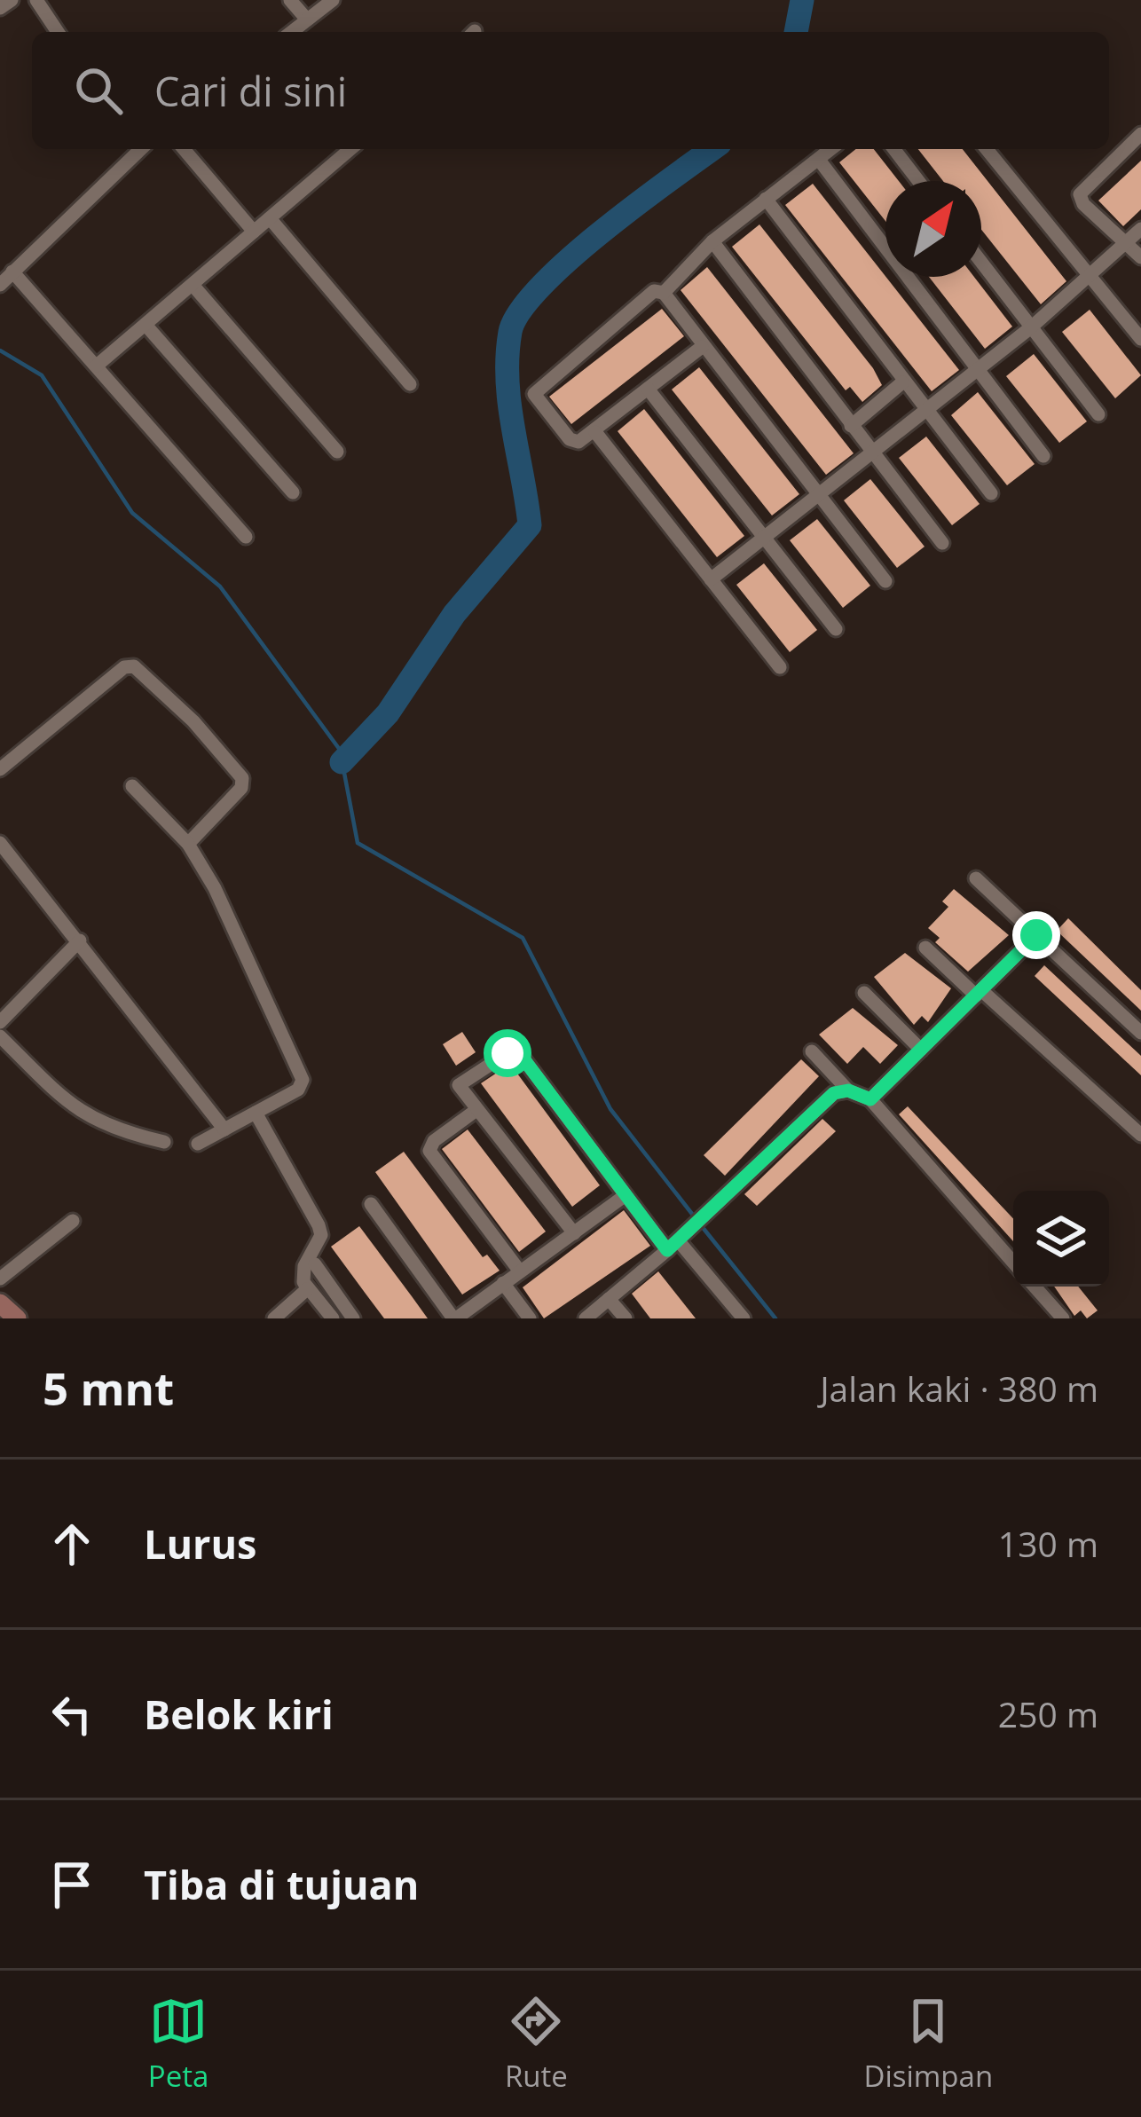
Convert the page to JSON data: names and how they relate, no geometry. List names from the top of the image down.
{
  "north": "top right",
  "page": {
    "search": "Cari di sini",
    "heading": ["5 mnt", "Jalan kaki · 380 m"],
    "list": [
      ["Lurus", "130 m"],
      ["Belok kiri", "250 m"],
      "Tiba di tujuan"
    ],
    "nav": ["Peta", "Rute", "Disimpan"]
  }
}
